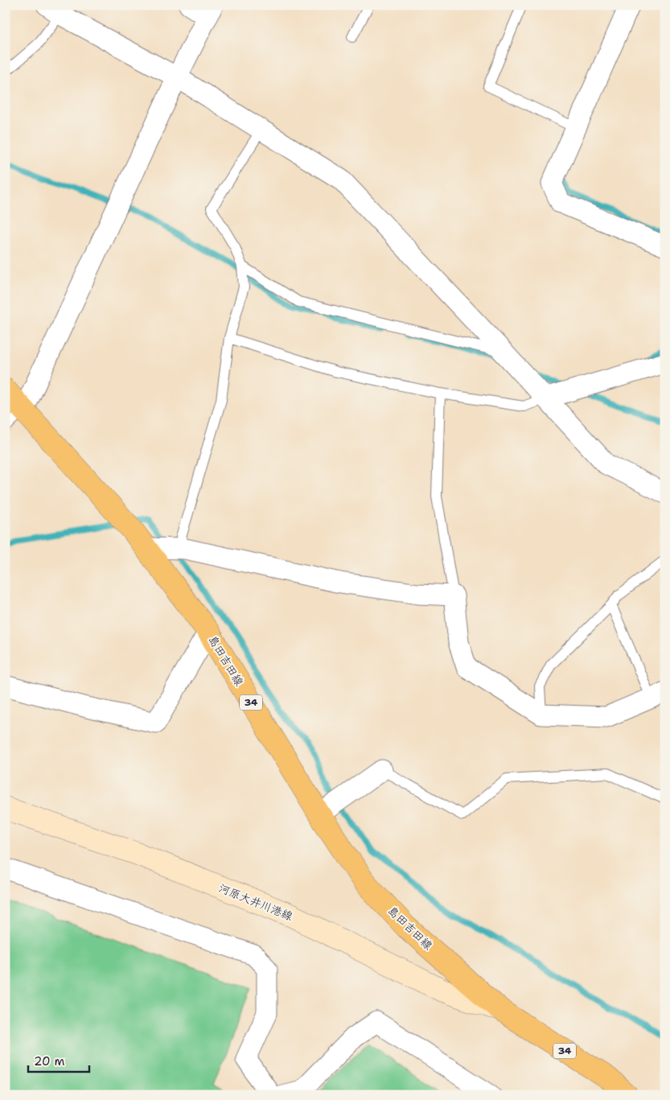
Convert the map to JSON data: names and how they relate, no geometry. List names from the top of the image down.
{
  "streets": {
    "main road": ["島田吉田線", "34", "河原大井川港線"]
  },
  "crossings": [
    ["島田吉田線", "34"],
    ["島田吉田線", "河原大井川港線"],
    ["34", "河原大井川港線"]
  ],
  "scale_bar": "20 m"
}
